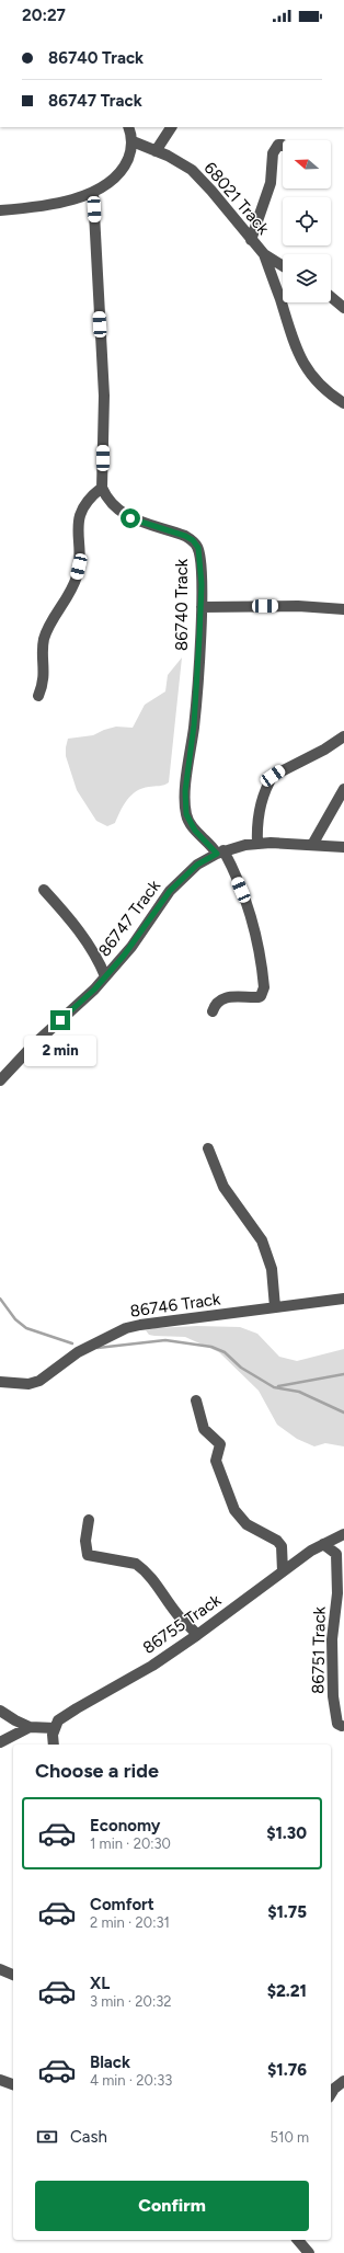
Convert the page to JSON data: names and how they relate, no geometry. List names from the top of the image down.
{
  "streets": {
    "street": [
      "68021 Track",
      "86740 Track",
      "86747 Track",
      "86746 Track",
      "86755 Track",
      "86751 Track"
    ]
  },
  "crossings": [
    ["86740 Track", "86747 Track"],
    ["86755 Track", "86751 Track"]
  ],
  "north": "left",
  "page": {
    "status": "20:27",
    "banner": ["86740 Track", "86747 Track"],
    "bubble": "2 min",
    "heading": "Choose a ride",
    "list": [
      {
        "name": "Economy",
        "note": "1 min · 20:30",
        "value": "$1.30"
      },
      {
        "name": "Comfort",
        "note": "2 min · 20:31",
        "value": "$1.75"
      },
      {
        "name": "XL",
        "note": "3 min · 20:32",
        "value": "$2.21"
      },
      {
        "name": "Black",
        "note": "4 min · 20:33",
        "value": "$1.76"
      }
    ],
    "pay": ["Cash", "510 m"],
    "buttons": "Confirm"
  }
}
